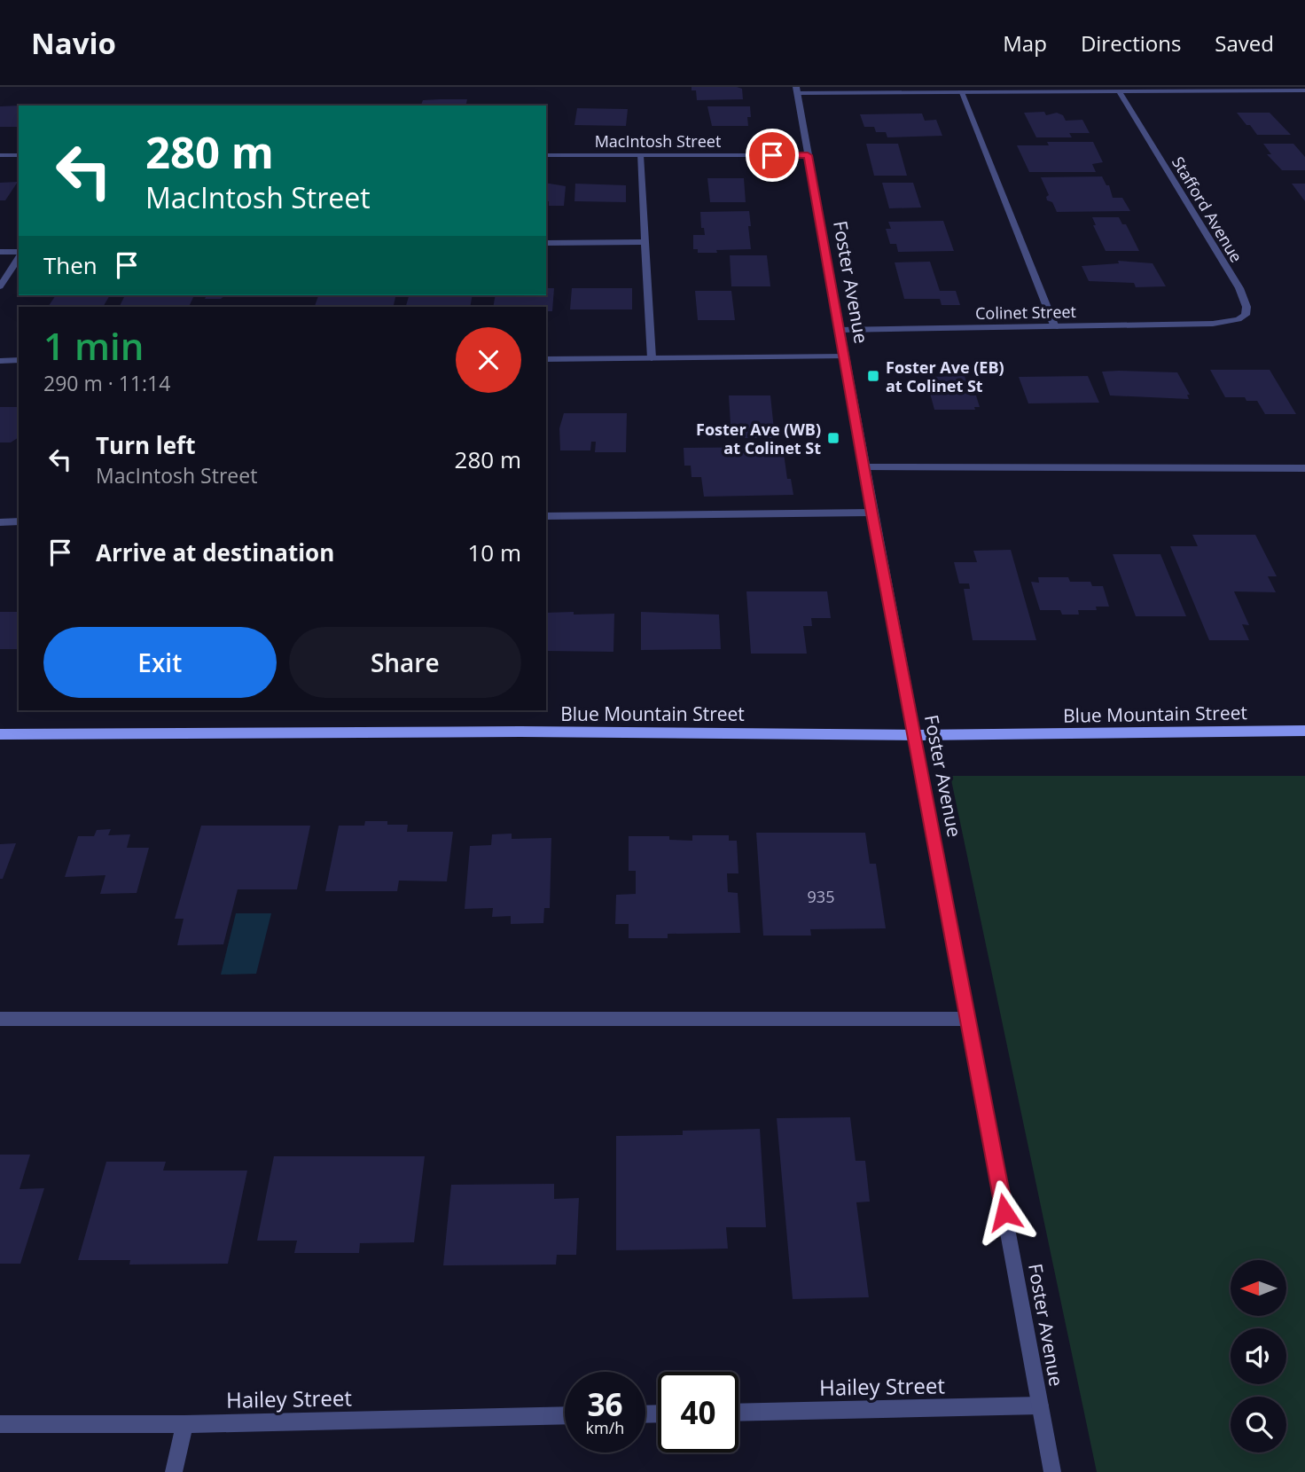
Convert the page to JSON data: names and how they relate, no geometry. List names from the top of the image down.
{
  "streets": {
    "main road": ["Blue Mountain Street"],
    "street": [
      "MacIntosh Street",
      "Stafford Avenue",
      "Foster Avenue",
      "Colinet Street",
      "Hailey Street"
    ]
  },
  "crossings": [
    ["MacIntosh Street", "Foster Avenue"],
    ["Stafford Avenue", "Colinet Street"],
    ["Foster Avenue", "Colinet Street"],
    ["Foster Avenue", "Blue Mountain Street"],
    ["Foster Avenue", "Hailey Street"]
  ],
  "places": {
    "transit": ["Foster Ave (EB) at Colinet St", "Foster Ave (WB) at Colinet St"]
  },
  "house_numbers": ["935"],
  "north": "left",
  "page": {
    "header": "Navio",
    "nav": ["Map", "Directions", "Saved"],
    "turn": ["280 m", "MacIntosh Street"],
    "then": "Then",
    "heading": ["1 min", "290 m · 11:14"],
    "list": [
      {
        "name": "Turn left",
        "note": "MacIntosh Street",
        "value": "280 m"
      },
      {
        "name": "Arrive at destination",
        "value": "10 m"
      }
    ],
    "buttons": ["Exit", "Share"],
    "speed": "36 km/h",
    "limit": "40"
  }
}
